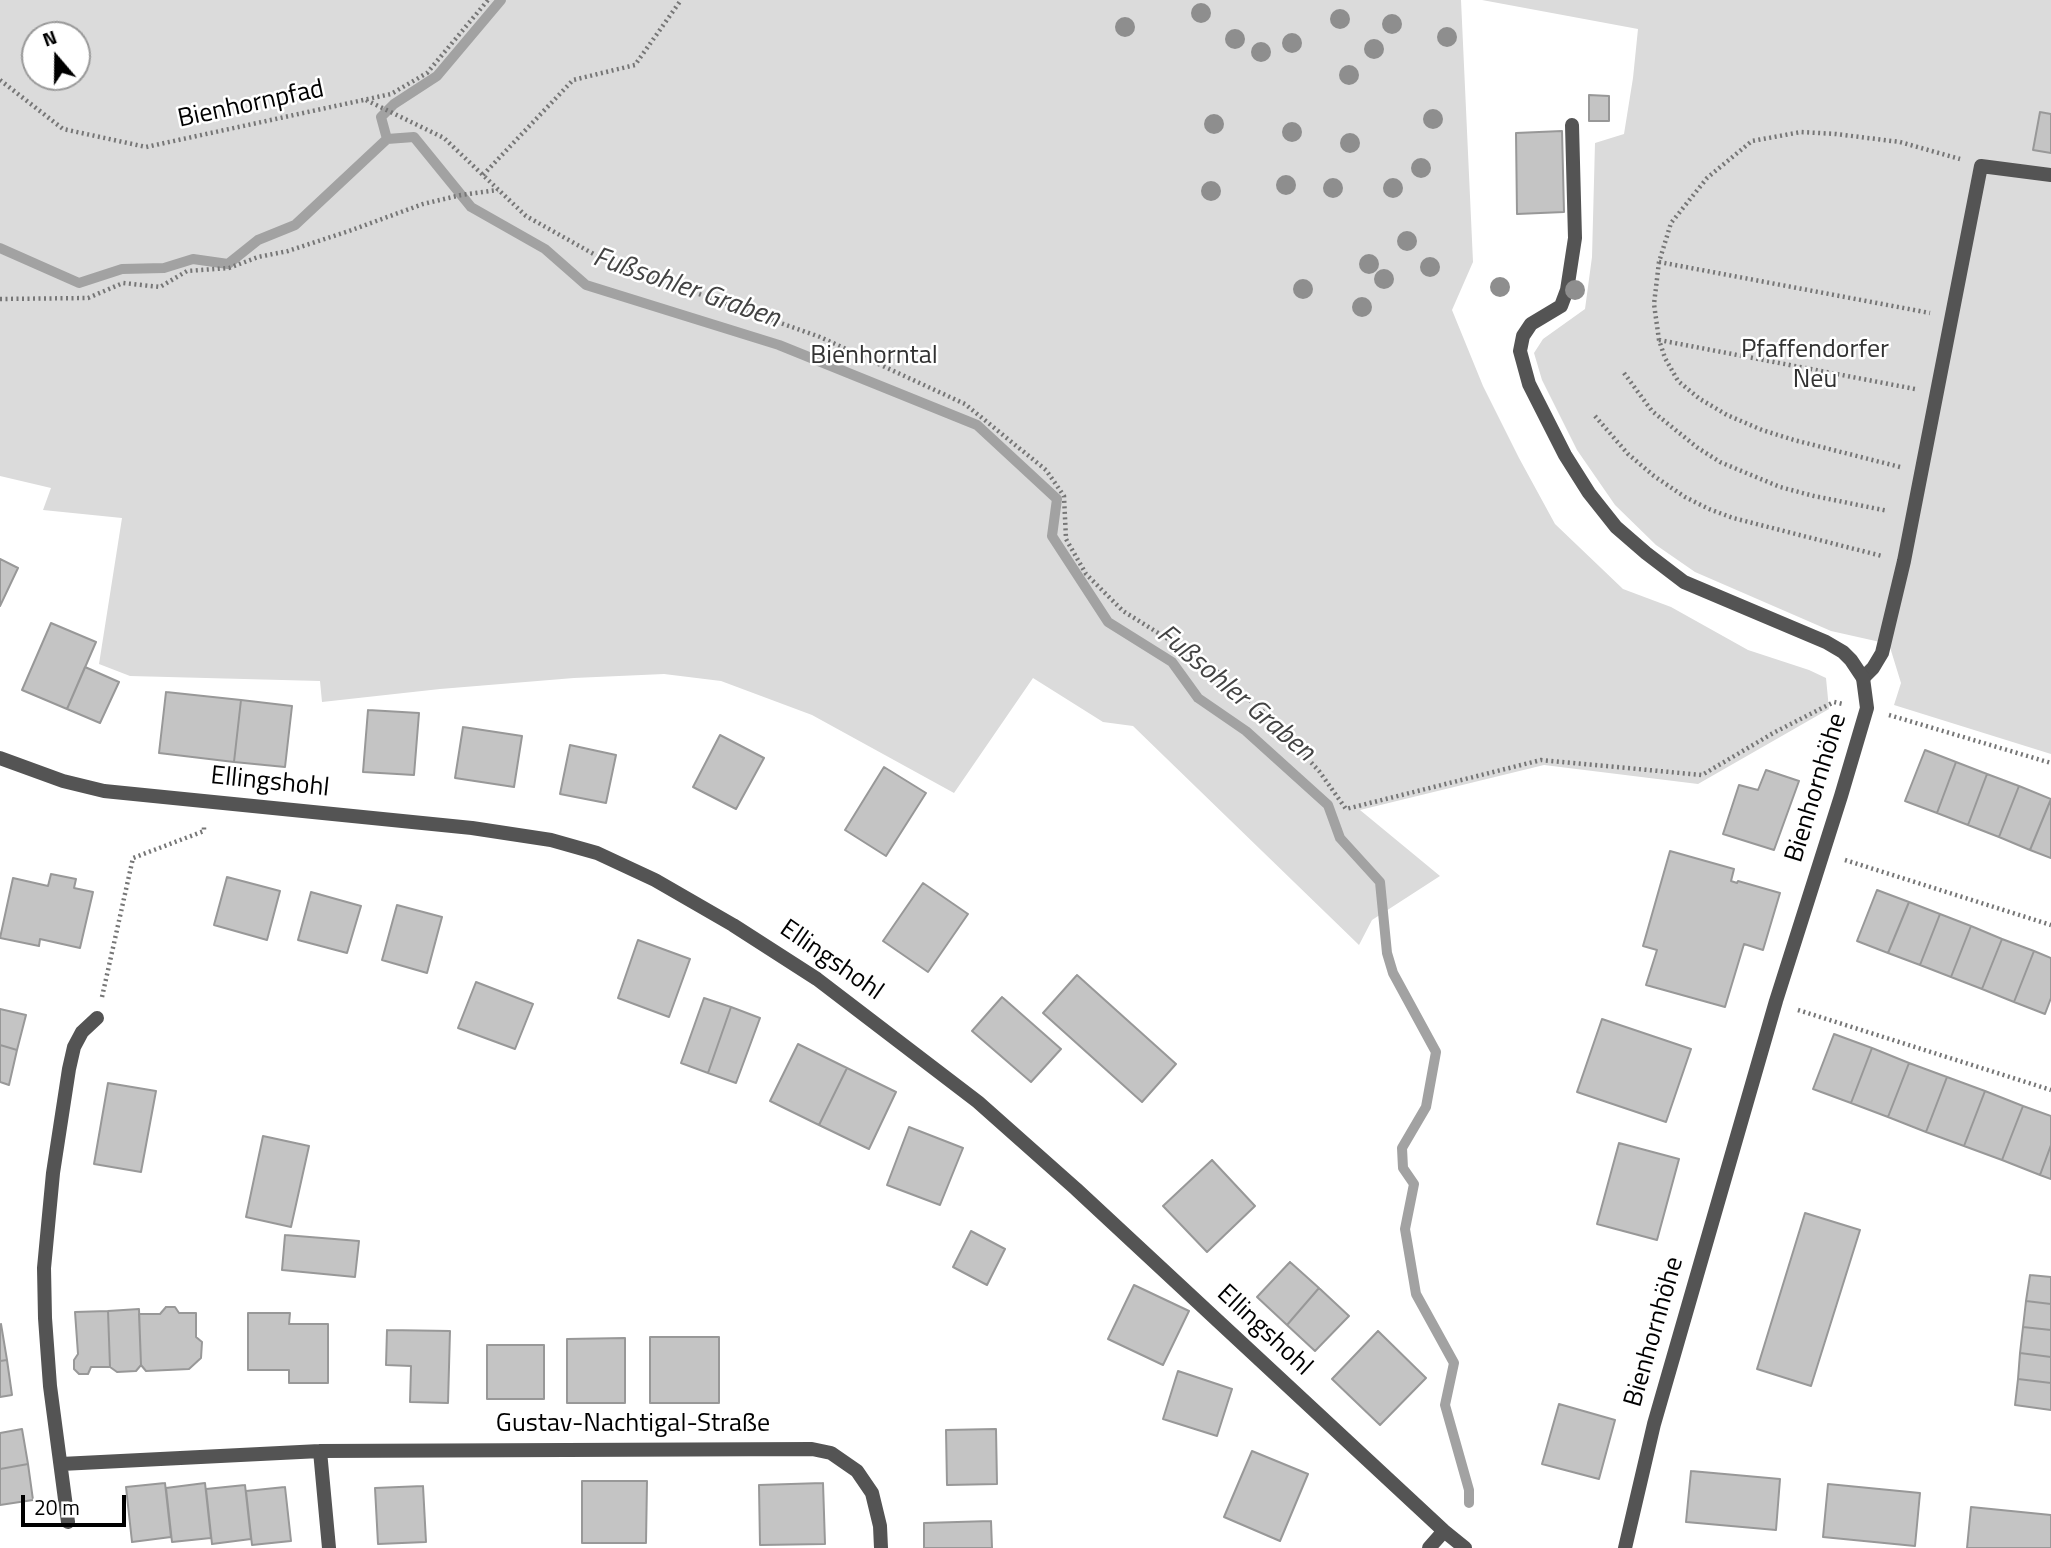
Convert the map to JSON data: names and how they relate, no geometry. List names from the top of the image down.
{
  "streets": {
    "street": ["Ellingshohl", "Bienhornhöhe", "Gustav-Nachtigal-Straße"],
    "path": ["Bienhornpfad"]
  },
  "water": ["Fußsohler Graben"],
  "parks": ["Pfaffendorfer Neu", "Bienhorntal"],
  "scale_bar": "20 m",
  "north": "top"
}
